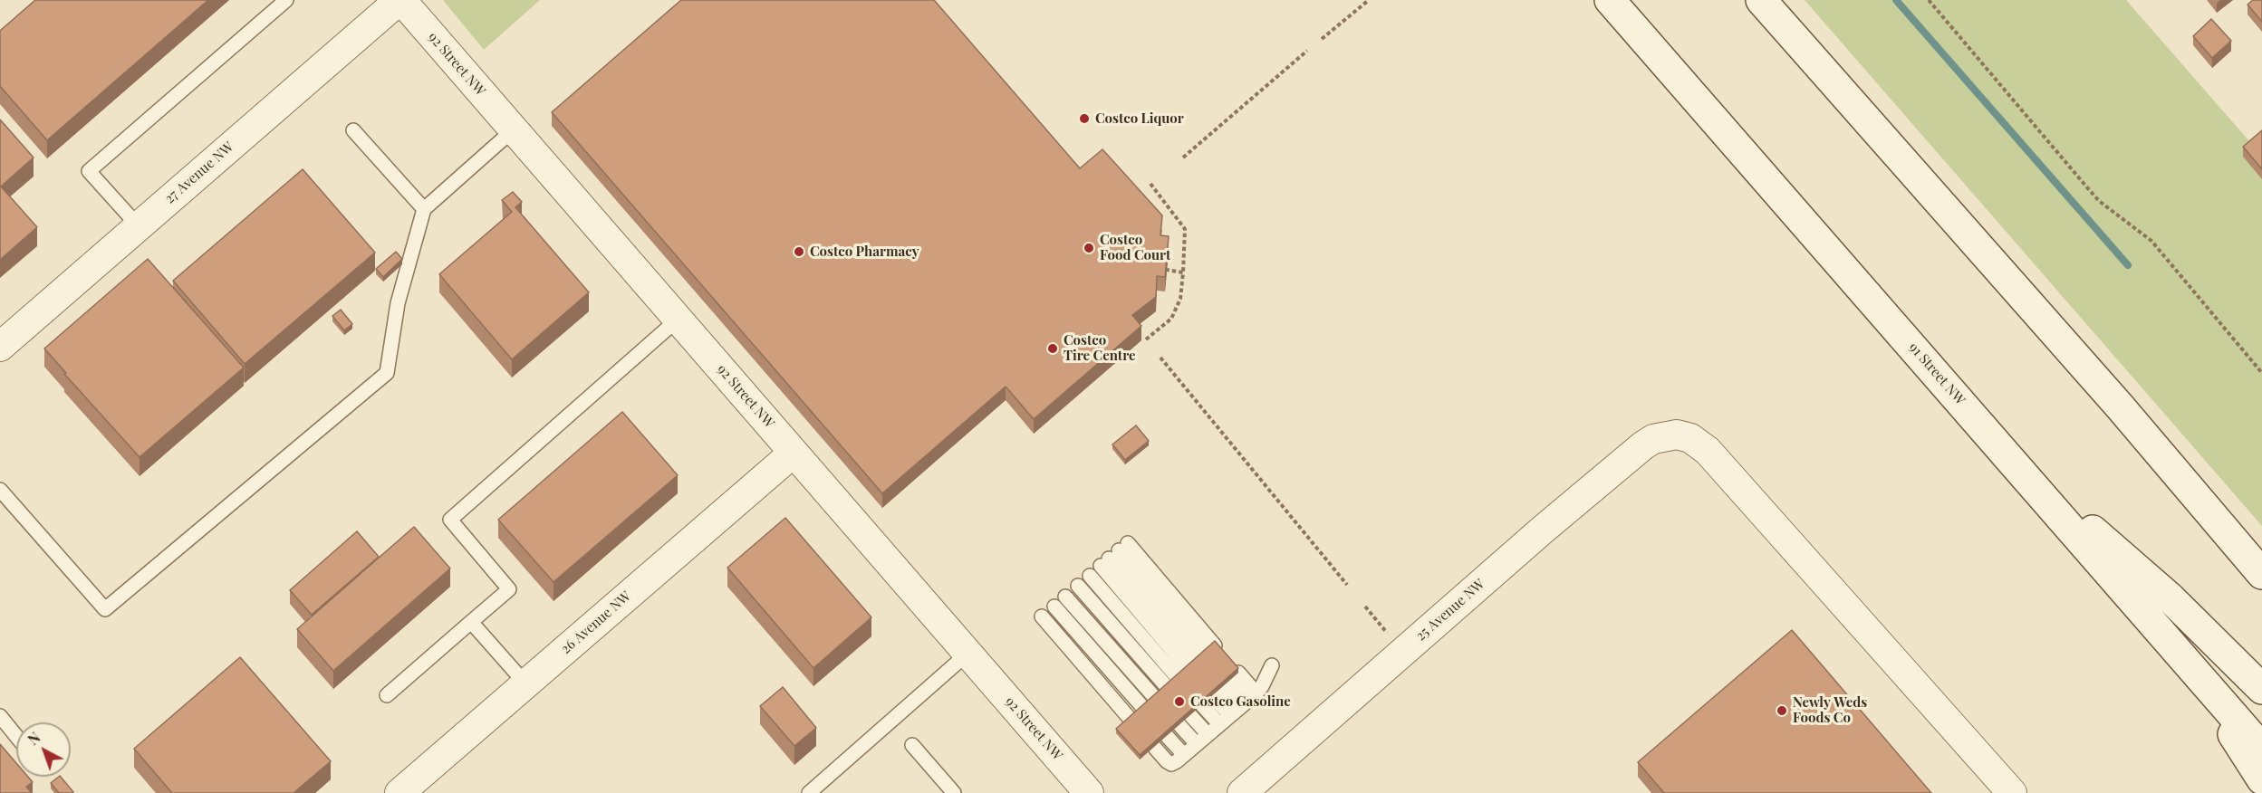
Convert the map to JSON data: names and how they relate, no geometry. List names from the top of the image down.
{
  "streets": {
    "main road": ["91 Street NW"],
    "street": [
      "92 Street NW",
      "27 Avenue NW",
      "25 Avenue NW",
      "26 Avenue NW"
    ]
  },
  "crossings": [
    ["92 Street NW", "27 Avenue NW"],
    ["92 Street NW", "26 Avenue NW"]
  ],
  "places": [
    "Costco Liquor",
    "Costco Food Court",
    "Costco Pharmacy",
    "Costco Tire Centre",
    "Costco Gasoline",
    "Newly Weds Foods Co"
  ],
  "north": "top left"
}
